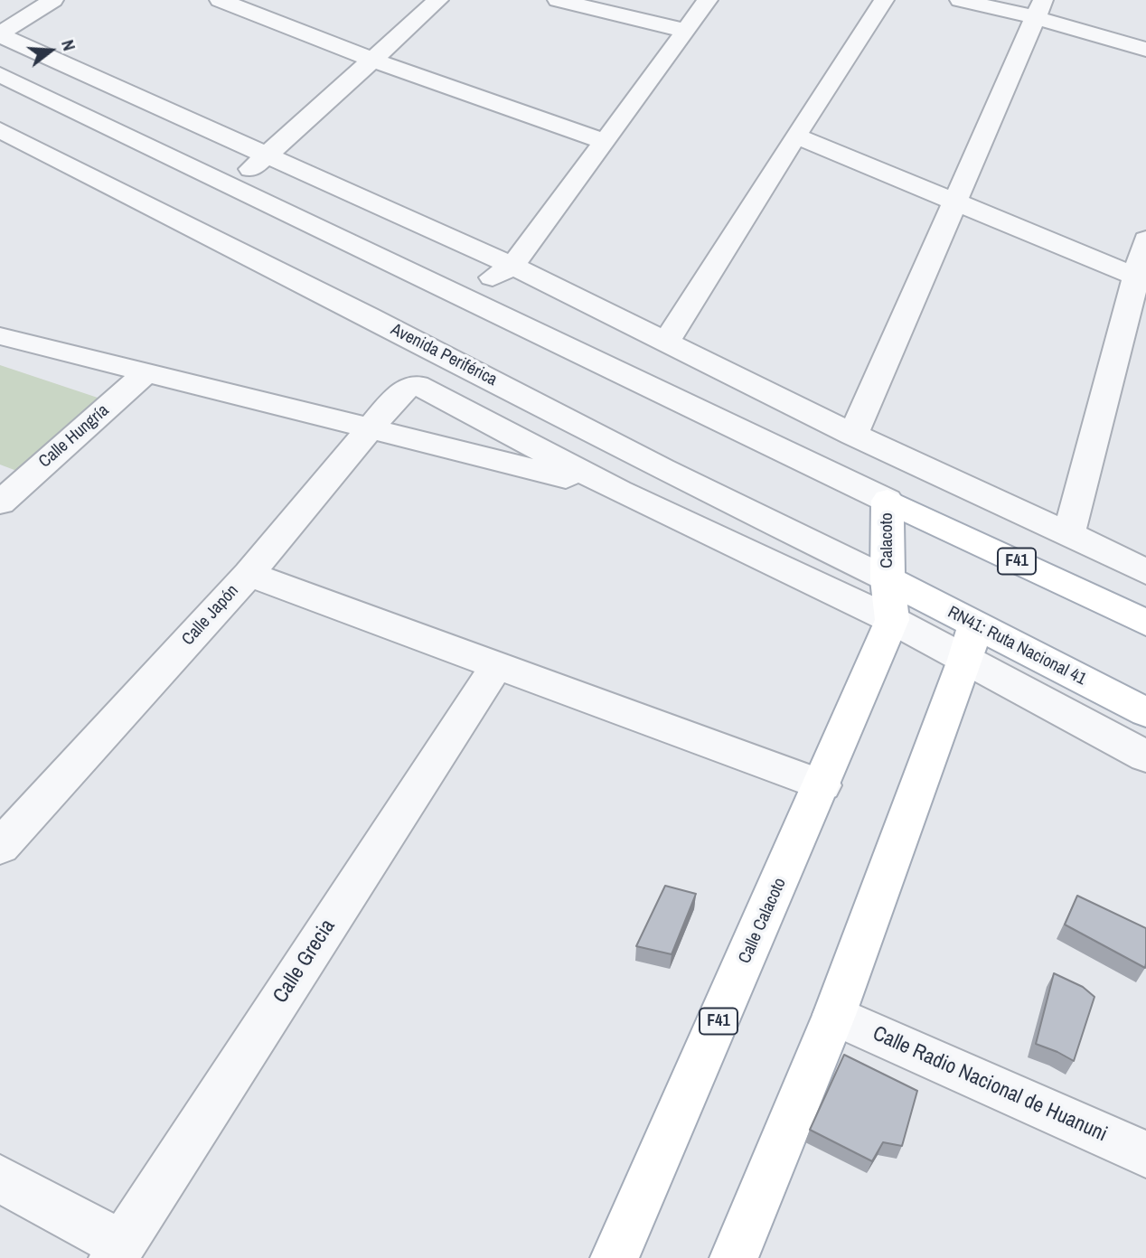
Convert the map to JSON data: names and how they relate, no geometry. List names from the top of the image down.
{
  "streets": {
    "main road": [
      "Calacoto",
      "F41",
      "RN41: Ruta Nacional 41",
      "Calle Calacoto"
    ],
    "street": [
      "Avenida Periférica",
      "Calle Hungría",
      "Calle Japón",
      "Calle Grecia",
      "Calle Radio Nacional de Huanuni"
    ]
  },
  "crossings": [
    ["Avenida Periférica", "Calacoto"],
    ["Avenida Periférica", "RN41: Ruta Nacional 41"],
    ["Avenida Periférica", "Calle Calacoto"],
    ["Calacoto", "F41"],
    ["Calacoto", "RN41: Ruta Nacional 41"],
    ["Calacoto", "Calle Calacoto"],
    ["RN41: Ruta Nacional 41", "Calle Calacoto"]
  ],
  "north": "right"
}
